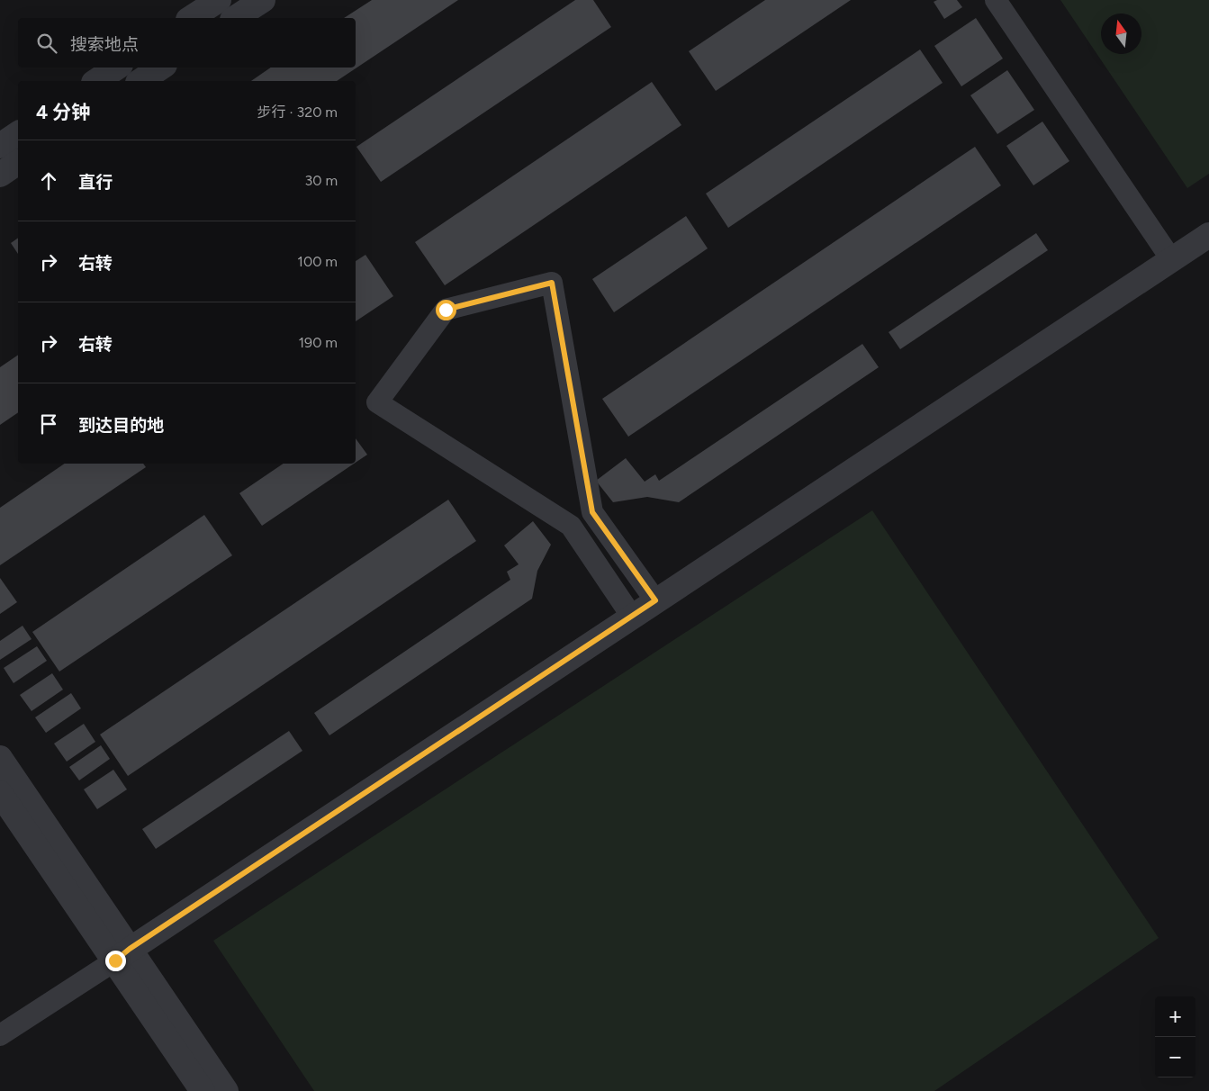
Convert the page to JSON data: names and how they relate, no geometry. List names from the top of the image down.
{
  "north": "top",
  "page": {
    "search": "搜索地点",
    "heading": ["4 分钟", "步行 · 320 m"],
    "list": [
      ["直行", "30 m"],
      ["右转", "100 m"],
      ["右转", "190 m"],
      "到达目的地"
    ],
    "map_buttons": ["+", "−"]
  }
}
